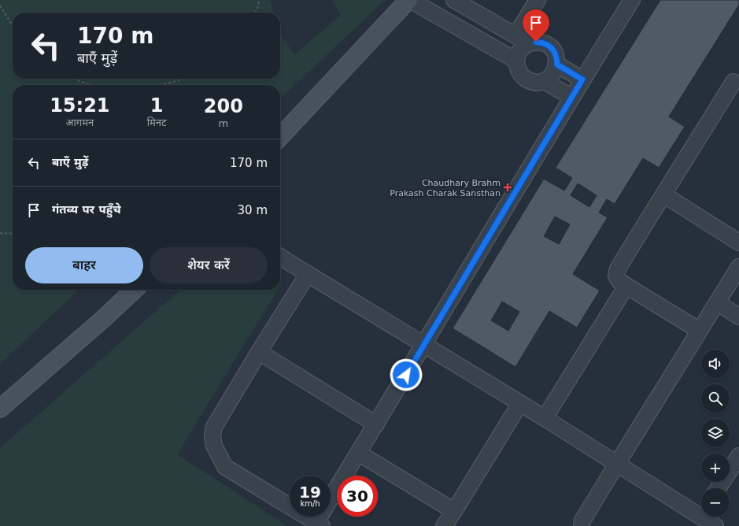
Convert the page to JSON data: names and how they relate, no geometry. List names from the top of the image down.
{
  "places": {
    "health": ["Chaudhary Brahm Prakash Charak Sansthan"]
  },
  "page": {
    "turn": ["170 m", "बाएँ मुड़ें"],
    "eta": [
      "15:21",
      "आगमन",
      "1",
      "मिनट",
      "200",
      "m"
    ],
    "list": [
      {
        "name": "बाएँ मुड़ें",
        "value": "170 m"
      },
      {
        "name": "गंतव्य पर पहुँचे",
        "value": "30 m"
      }
    ],
    "buttons": ["बाहर", "शेयर करें"],
    "map_buttons": ["+", "−"],
    "speed": "19 km/h",
    "limit": "30"
  }
}
